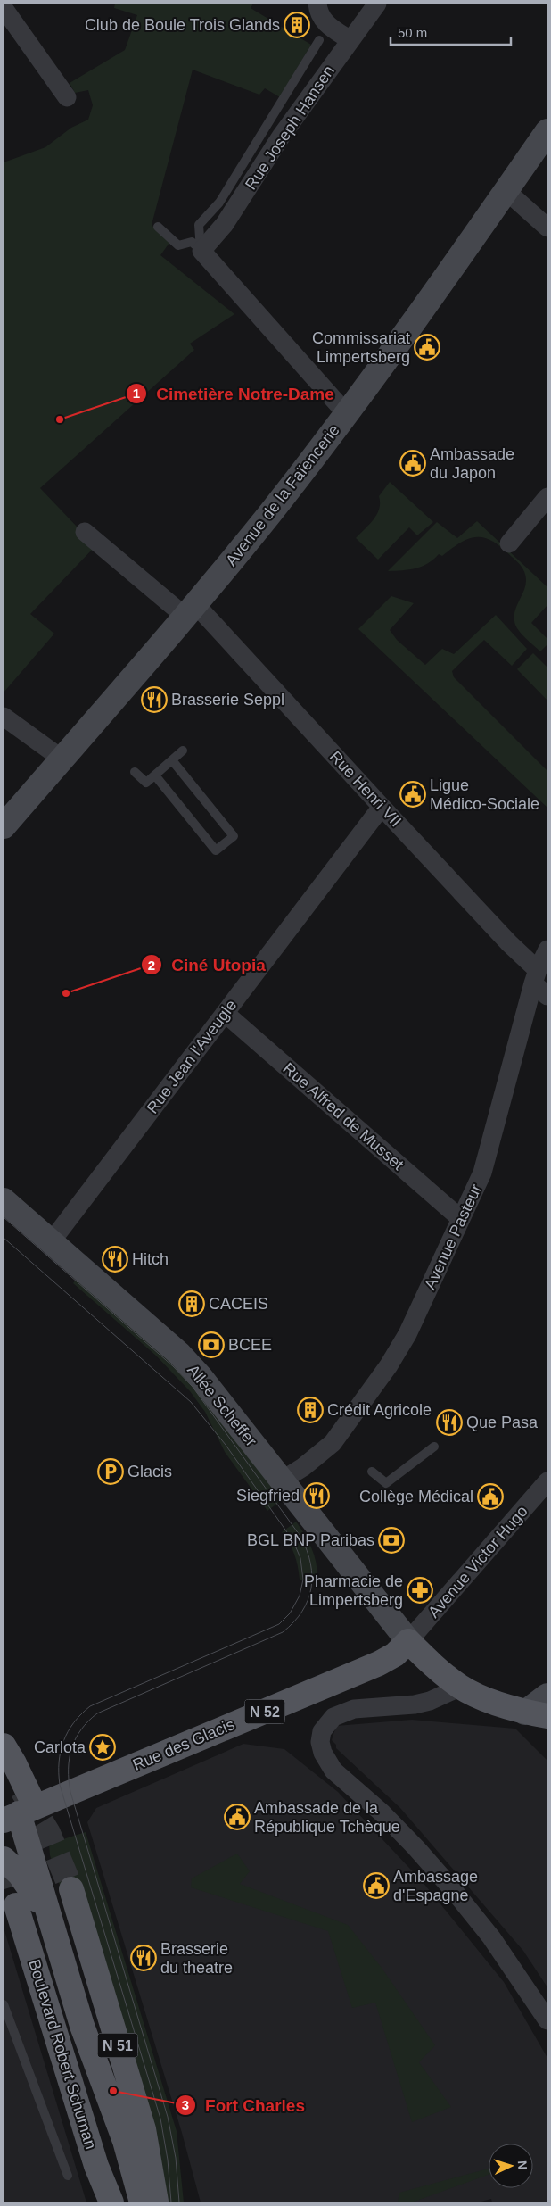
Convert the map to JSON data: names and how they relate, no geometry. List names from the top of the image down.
{
  "streets": {
    "main road": [
      "Avenue de la Faïencerie",
      "Allée Scheffer",
      "N 52",
      "Rue des Glacis",
      "N 51",
      "Boulevard Robert Schuman"
    ],
    "street": [
      "Rue Joseph Hansen",
      "Rue Henri VII",
      "Rue Jean l'Aveugle",
      "Rue Alfred de Musset",
      "Avenue Pasteur",
      "Avenue Victor Hugo"
    ]
  },
  "crossings": [
    ["Avenue de la Faïencerie", "Rue Henri VII"],
    ["Rue Henri VII", "Rue Jean l'Aveugle"],
    ["Rue Henri VII", "Avenue Pasteur"],
    ["Rue Jean l'Aveugle", "Rue Alfred de Musset"],
    ["Rue Jean l'Aveugle", "Allée Scheffer"],
    ["Rue Alfred de Musset", "Avenue Pasteur"],
    ["Avenue Pasteur", "Allée Scheffer"],
    ["Allée Scheffer", "Avenue Victor Hugo"],
    ["Allée Scheffer", "Rue des Glacis"],
    ["Avenue Victor Hugo", "Rue des Glacis"],
    ["Rue des Glacis", "N 51"],
    ["Rue des Glacis", "Boulevard Robert Schuman"],
    ["N 51", "Boulevard Robert Schuman"]
  ],
  "places": {
    "building": ["Club de Boule Trois Glands", "CACEIS", "Crédit Agricole"],
    "public building": [
      "Commissariat Limpertsberg",
      "Ambassade du Japon",
      "Ligue Médico-Sociale",
      "Collège Médical",
      "Ambassade de la République Tchèque",
      "Ambassage d'Espagne"
    ],
    "other": ["Cimetière Notre-Dame", "Ciné Utopia", "Fort Charles"],
    "restaurant": [
      "Brasserie Seppl",
      "Hitch",
      "Que Pasa",
      "Siegfried",
      "Brasserie du theatre"
    ],
    "bank": ["BCEE", "BGL BNP Paribas"],
    "parking": ["Glacis"],
    "pharmacy": ["Pharmacie de Limpertsberg"],
    "place": ["Carlota"]
  },
  "scale_bar": "50 m",
  "north": "right"
}
